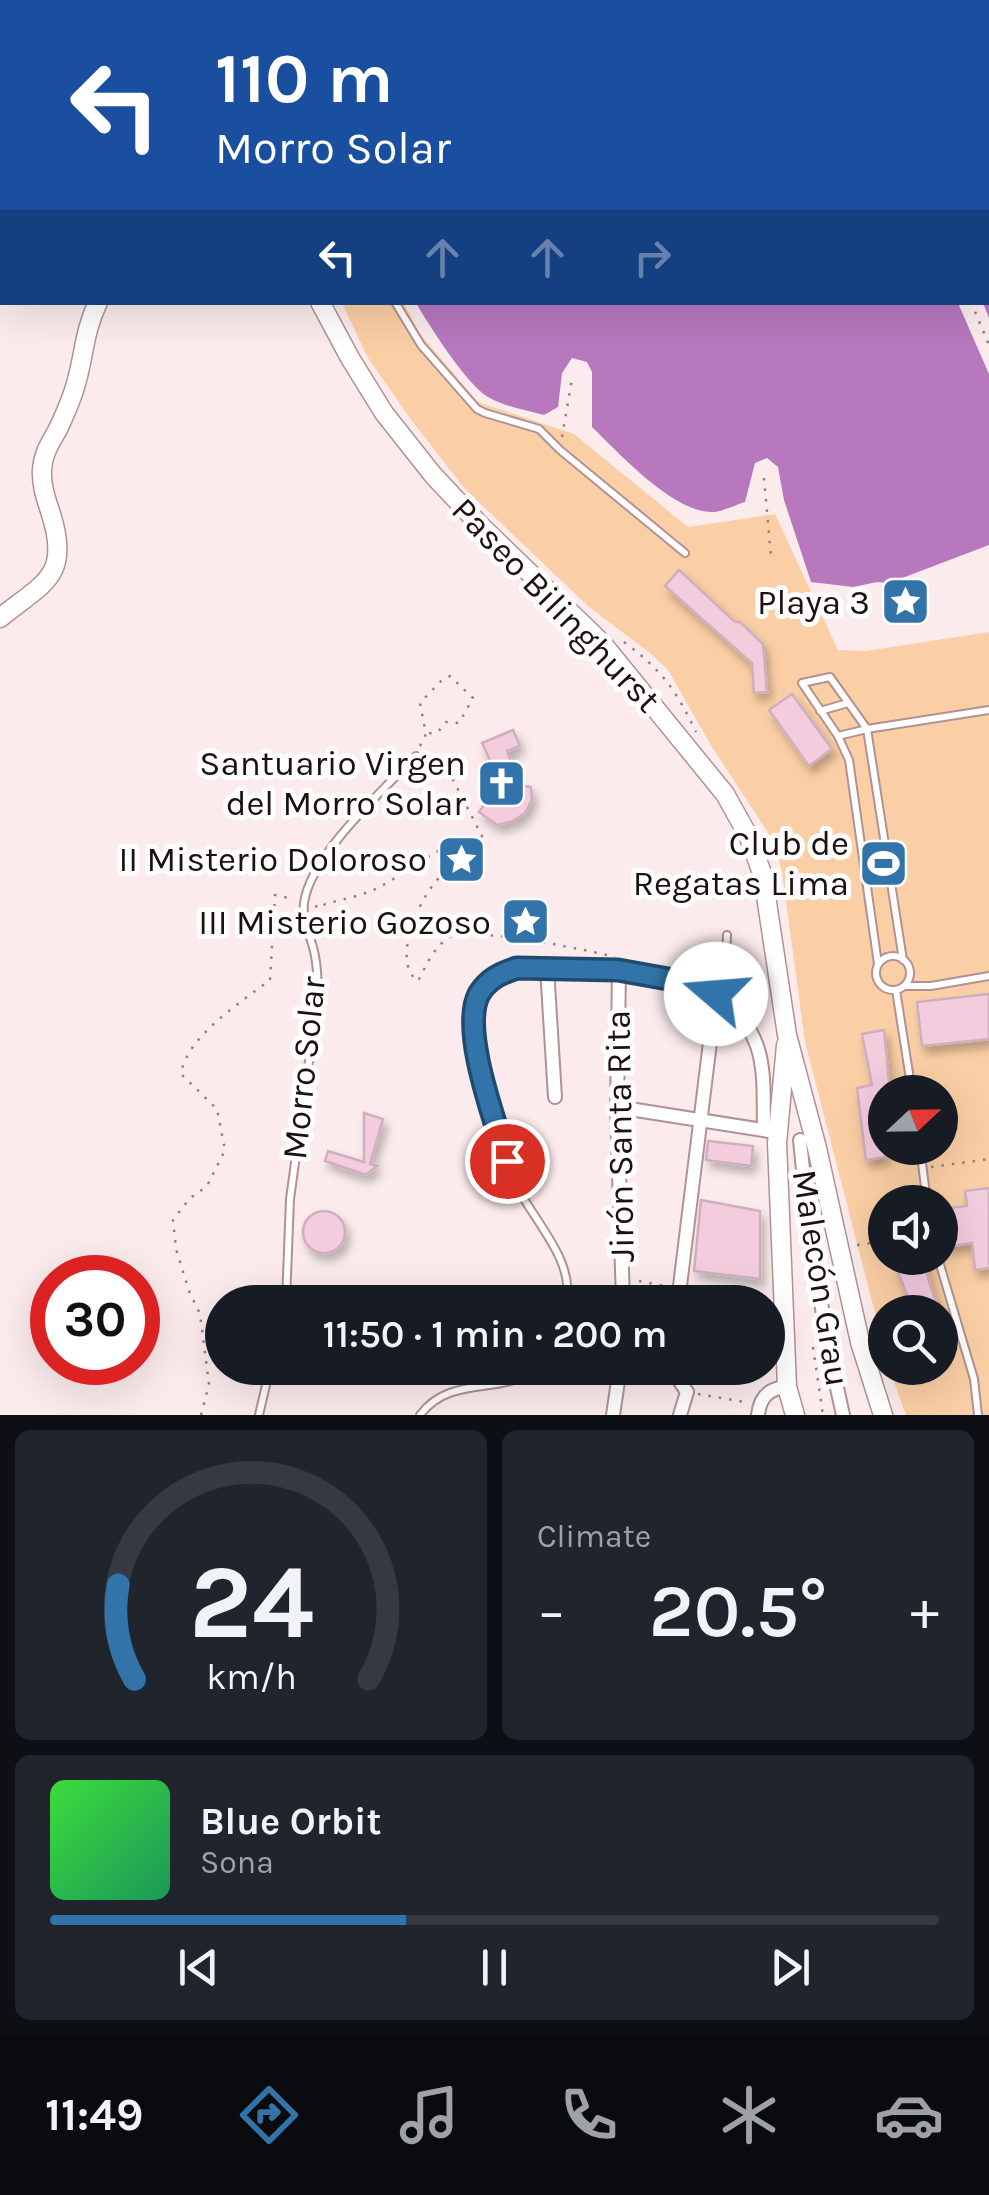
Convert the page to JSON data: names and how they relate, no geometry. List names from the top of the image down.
{
  "streets": {
    "main road": ["Paseo Bilinghurst"],
    "street": ["Jirón Santa Rita", "Malecón Grau"],
    "lane": ["Morro Solar"]
  },
  "places": {
    "place": ["Playa 3", "II Misterio Doloroso", "III Misterio Gozoso"],
    "church": ["Santuario Virgen del Morro Solar"],
    "sports": ["Club de Regatas Lima"]
  },
  "north": "right",
  "page": {
    "turn": ["110 m", "Morro Solar"],
    "limit": "30",
    "trip": "11:50 · 1 min · 200 m",
    "tile": "Climate",
    "heat": ["−", "20.5°", "+"],
    "song": ["Blue Orbit", "Sona"],
    "tabs": "11:49",
    "gauge": ["24", "km/h"]
  }
}
